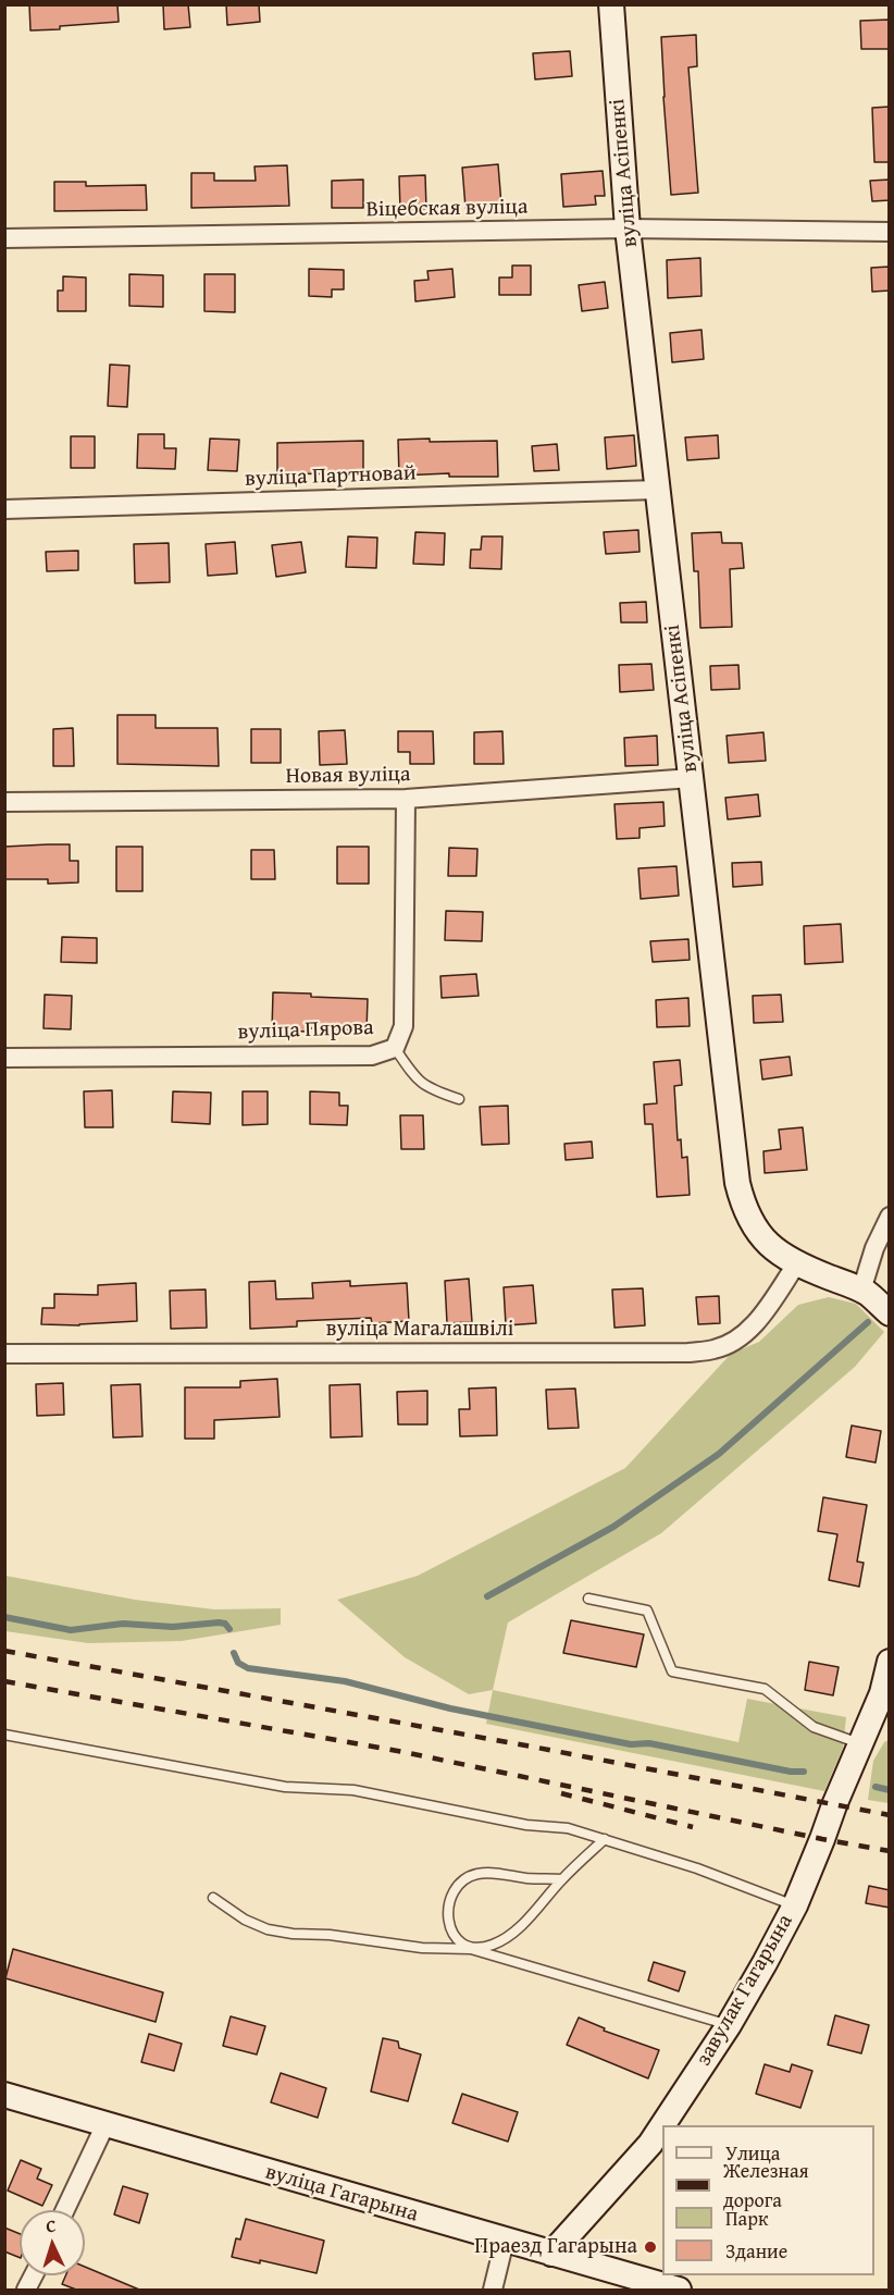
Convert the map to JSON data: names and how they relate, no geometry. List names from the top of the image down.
{
  "streets": {
    "street": [
      "вуліца Асіпенкі",
      "Віцебская вуліца",
      "вуліца Партновай",
      "Новая вуліца",
      "вуліца Пярова",
      "вуліца Магалашвілі",
      "завулак Гагарына",
      "вуліца Гагарына"
    ]
  },
  "crossings": [
    ["вуліца Асіпенкі", "Віцебская вуліца"],
    ["вуліца Асіпенкі", "вуліца Партновай"],
    ["вуліца Асіпенкі", "Новая вуліца"],
    ["вуліца Асіпенкі", "вуліца Магалашвілі"],
    ["Новая вуліца", "вуліца Пярова"],
    ["завулак Гагарына", "вуліца Гагарына"]
  ],
  "places": ["Праезд Гагарына"],
  "legend": [
    "Улица",
    "Железная дорога",
    "Парк",
    "Здание"
  ],
  "north": "top"
}
